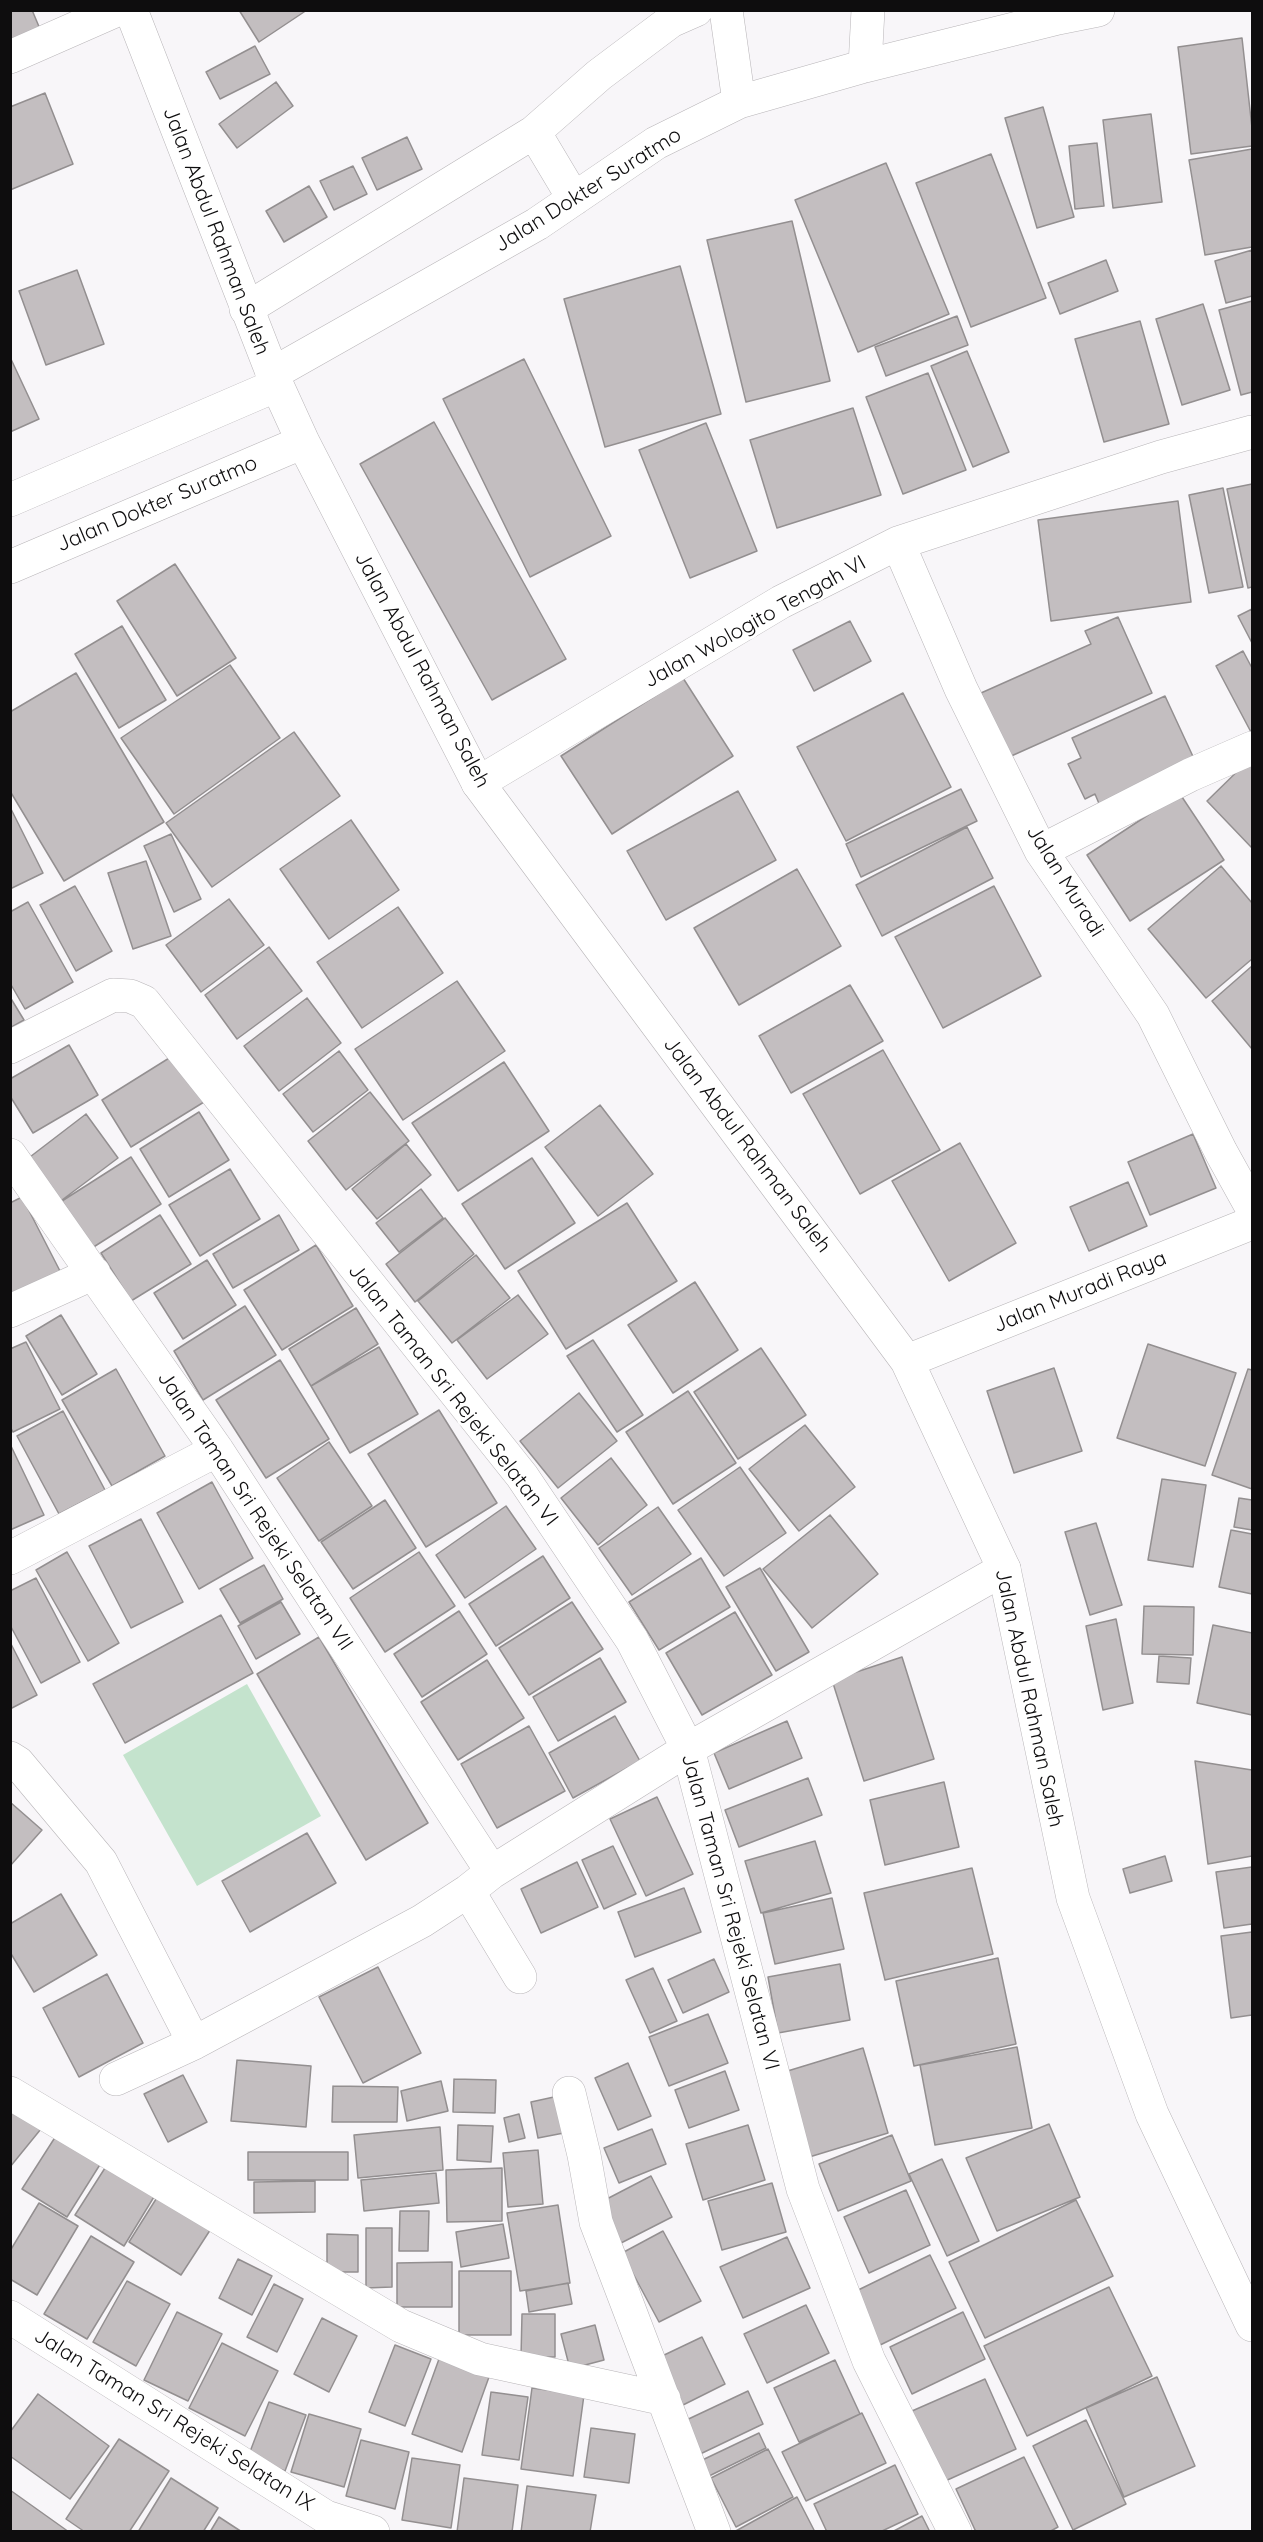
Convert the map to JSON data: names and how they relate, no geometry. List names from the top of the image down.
{
  "streets": {
    "street": [
      "Jalan Dokter Suratmo",
      "Jalan Abdul Rahman Saleh",
      "Jalan Wologito Tengah VI",
      "Jalan Muradi",
      "Jalan Muradi Raya",
      "Jalan Taman Sri Rejeki Selatan VI",
      "Jalan Taman Sri Rejeki Selatan VII",
      "Jalan Taman Sri Rejeki Selatan IX"
    ]
  },
  "crossings": [
    ["Jalan Dokter Suratmo", "Jalan Abdul Rahman Saleh"],
    ["Jalan Abdul Rahman Saleh", "Jalan Wologito Tengah VI"],
    ["Jalan Abdul Rahman Saleh", "Jalan Muradi Raya"],
    ["Jalan Wologito Tengah VI", "Jalan Muradi"]
  ]
}
